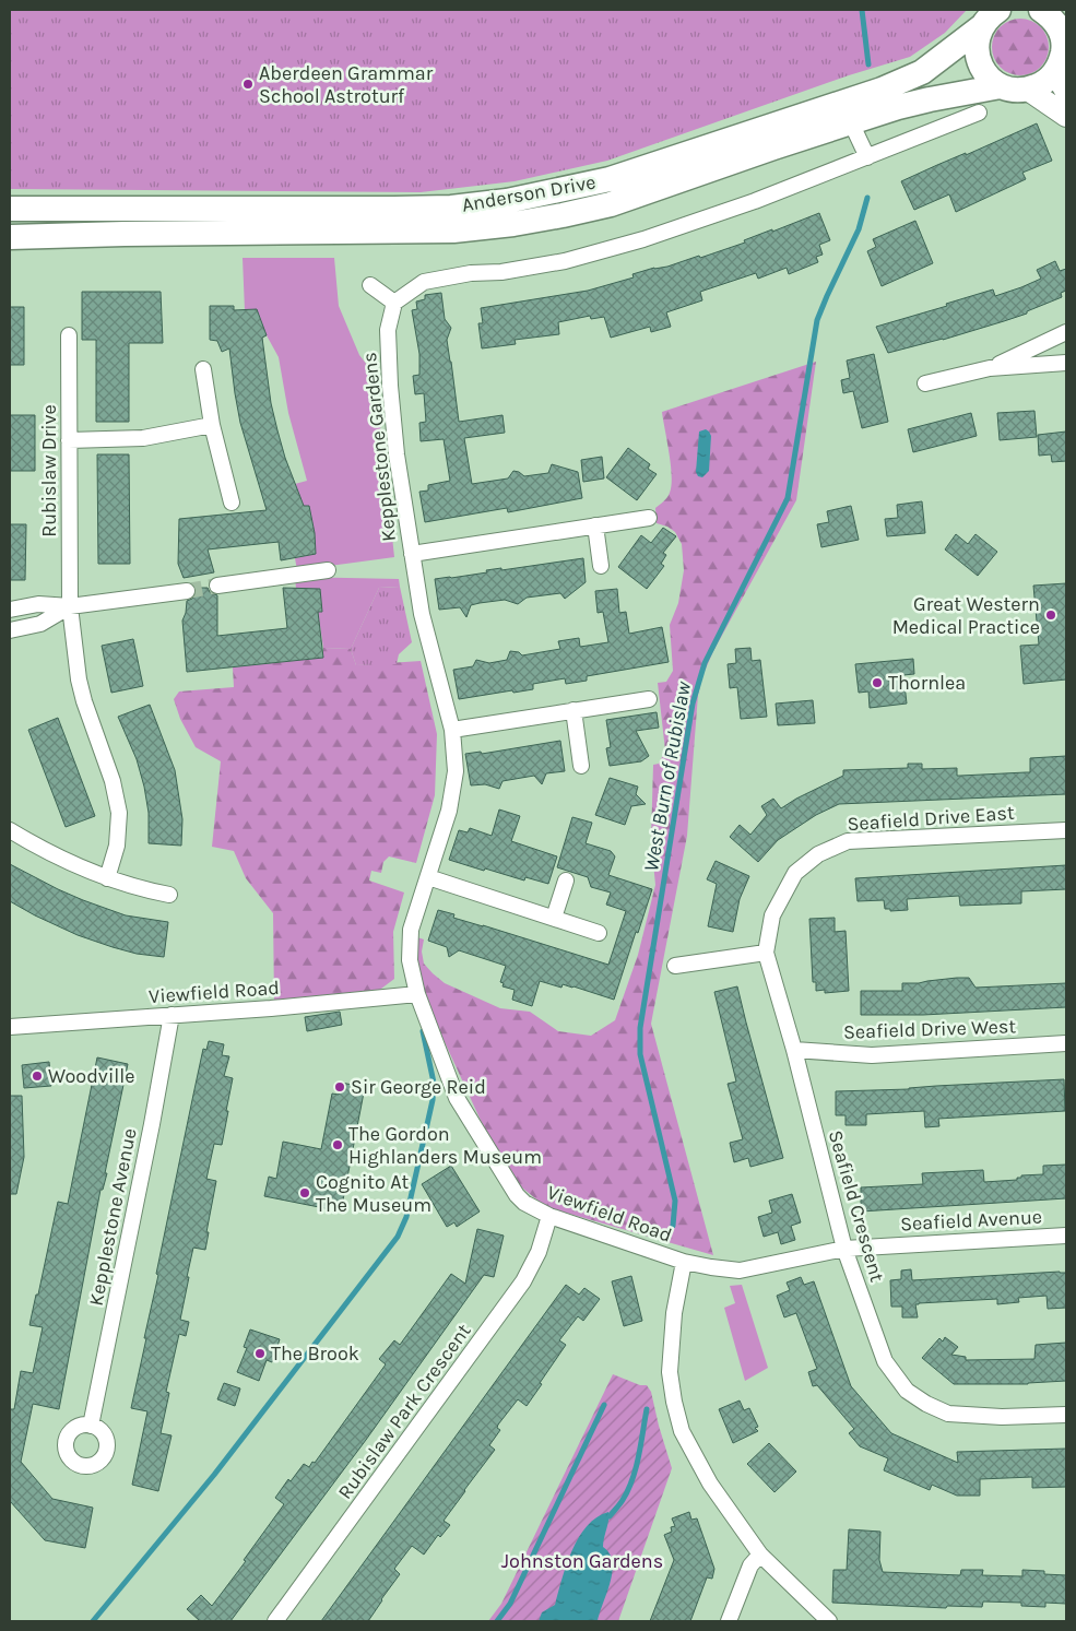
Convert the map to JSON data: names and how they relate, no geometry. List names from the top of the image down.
{
  "streets": {
    "main road": ["Anderson Drive"],
    "street": [
      "Kepplestone Gardens",
      "Rubislaw Drive",
      "Seafield Drive East",
      "Viewfield Road",
      "Seafield Drive West",
      "Seafield Crescent",
      "Kepplestone Avenue",
      "Seafield Avenue",
      "Rubislaw Park Crescent"
    ]
  },
  "crossings": [
    ["Kepplestone Gardens", "Viewfield Road"],
    ["Seafield Drive East", "Seafield Crescent"],
    ["Viewfield Road", "Kepplestone Avenue"],
    ["Viewfield Road", "Seafield Avenue"],
    ["Viewfield Road", "Rubislaw Park Crescent"],
    ["Seafield Drive West", "Seafield Crescent"],
    ["Seafield Crescent", "Seafield Avenue"]
  ],
  "water": ["West Burn of Rubislaw"],
  "parks": ["Johnston Gardens"],
  "places": [
    "Aberdeen Grammar School Astroturf",
    "Great Western Medical Practice",
    "Thornlea",
    "Woodville",
    "Sir George Reid",
    "The Gordon Highlanders Museum",
    "Cognito At The Museum",
    "The Brook"
  ]
}
